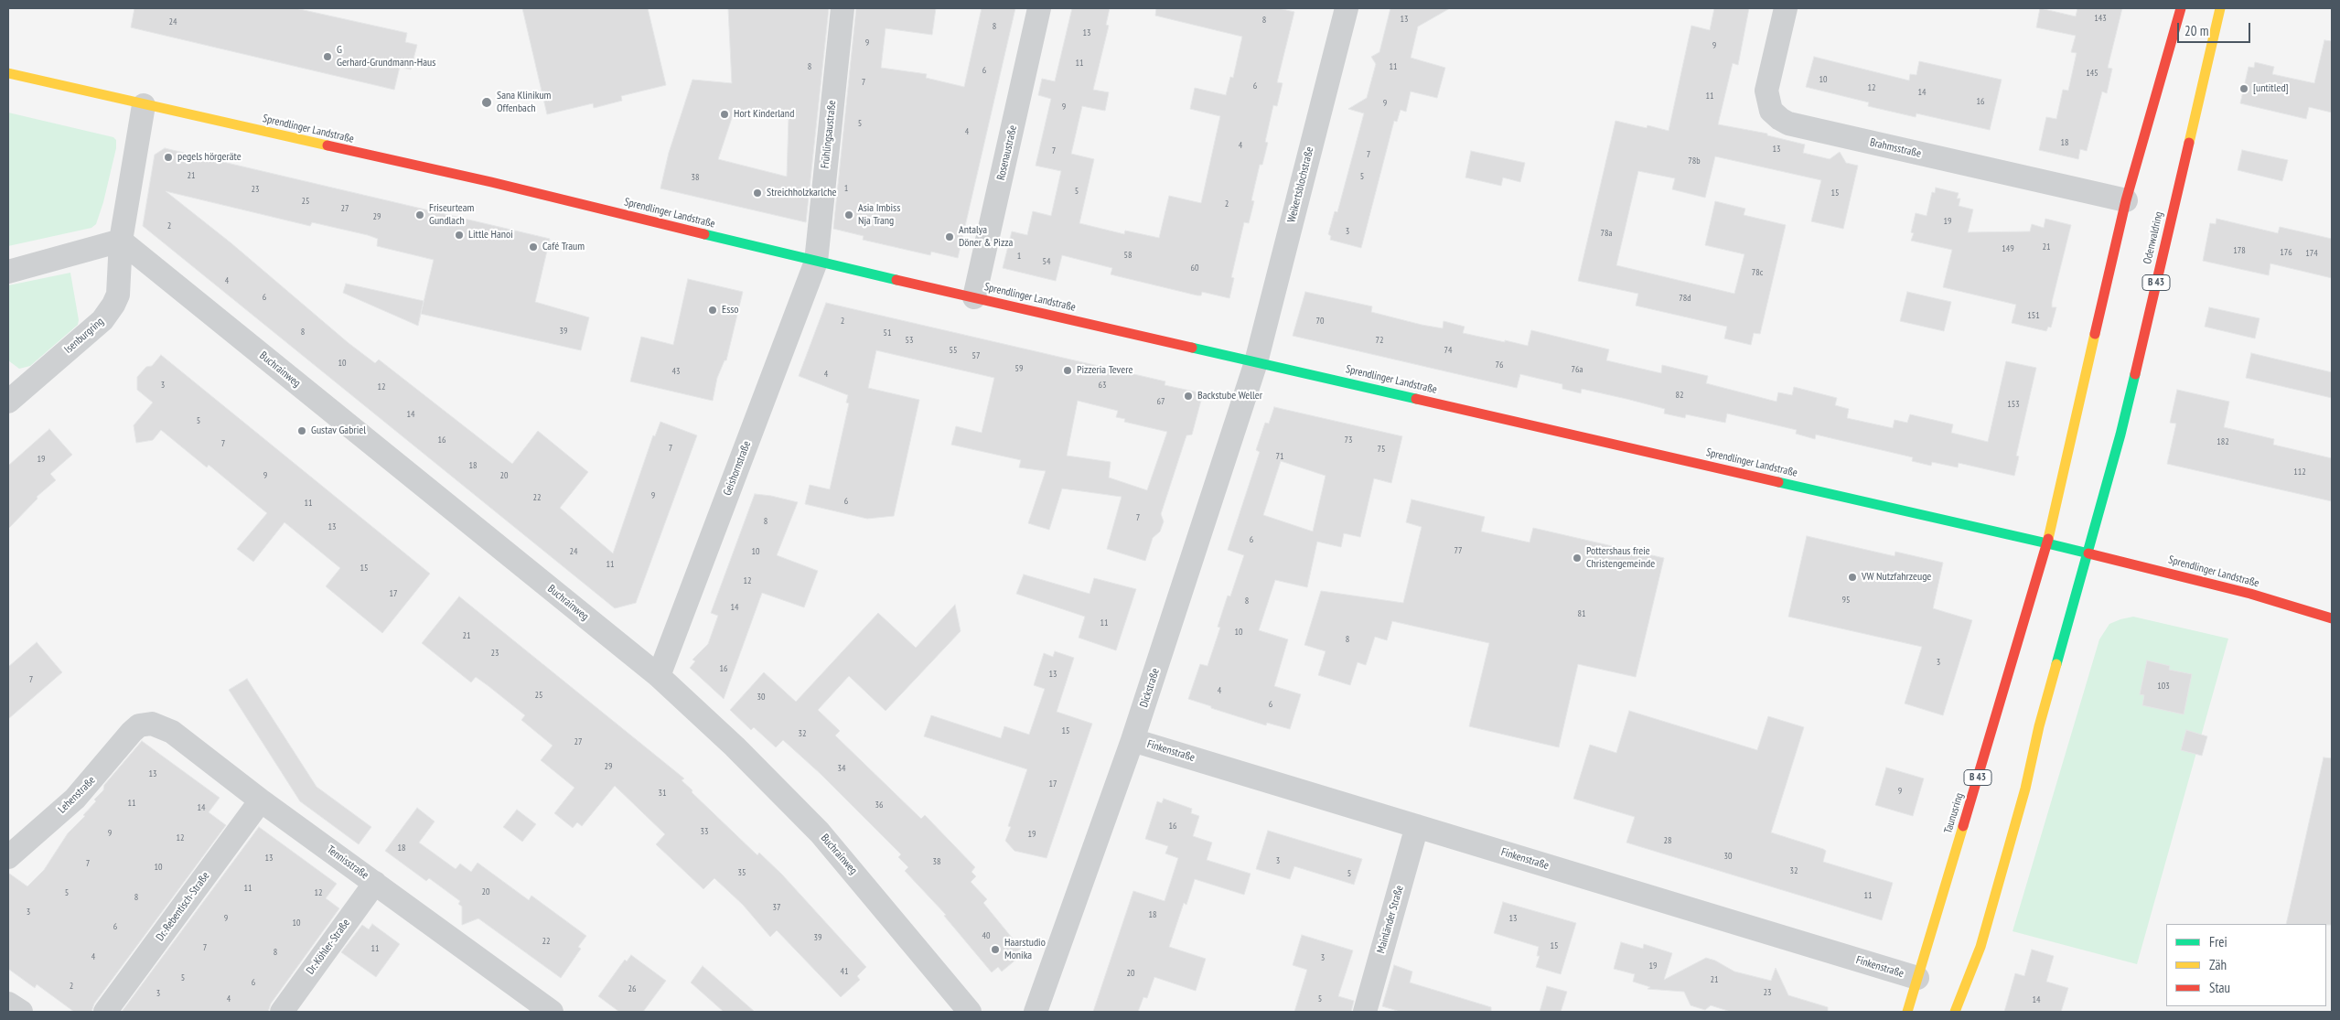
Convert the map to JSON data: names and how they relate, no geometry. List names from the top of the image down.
{
  "streets": {
    "main road": [
      "Sprendlinger Landstraße",
      "Odenwaldring",
      "B 43",
      "Taunusring"
    ],
    "street": [
      "Frühlingsaustraße",
      "Brahmsstraße",
      "Rosenaustraße",
      "Weikertsblochstraße",
      "Isenburgring",
      "Buchrainweg",
      "Geishornstraße",
      "Dickstraße",
      "Finkenstraße",
      "Lehenstraße",
      "Tennisstraße",
      "Dr.-Rebentisch-Straße",
      "Mainländer Straße",
      "Dr.-Köhler-Straße"
    ]
  },
  "crossings": [
    ["Sprendlinger Landstraße", "Frühlingsaustraße"],
    ["Sprendlinger Landstraße", "Rosenaustraße"],
    ["Sprendlinger Landstraße", "Weikertsblochstraße"],
    ["Sprendlinger Landstraße", "Odenwaldring"],
    ["Sprendlinger Landstraße", "B 43"],
    ["Sprendlinger Landstraße", "Isenburgring"],
    ["Sprendlinger Landstraße", "Geishornstraße"],
    ["Sprendlinger Landstraße", "Dickstraße"],
    ["Sprendlinger Landstraße", "Taunusring"],
    ["Frühlingsaustraße", "Geishornstraße"],
    ["Brahmsstraße", "B 43"],
    ["Weikertsblochstraße", "Dickstraße"],
    ["Odenwaldring", "B 43"],
    ["B 43", "Taunusring"],
    ["Isenburgring", "Buchrainweg"],
    ["Buchrainweg", "Geishornstraße"],
    ["Dickstraße", "Finkenstraße"],
    ["Finkenstraße", "Taunusring"],
    ["Finkenstraße", "Mainländer Straße"],
    ["Lehenstraße", "Tennisstraße"],
    ["Tennisstraße", "Dr.-Rebentisch-Straße"],
    ["Tennisstraße", "Dr.-Köhler-Straße"]
  ],
  "places": [
    "G Gerhard-Grundmann-Haus",
    "[untitled]",
    "Sana Klinikum Offenbach",
    "Hort Kinderland",
    "pegels hörgeräte",
    "Streichholzkarlche",
    "Friseurteam Gundlach",
    "Asia Imbiss Nja Trang",
    "Little Hanoi",
    "Antalya Döner & Pizza",
    "Café Traum",
    "Esso",
    "Pizzeria Tevere",
    "Backstube Weller",
    "Gustav Gabriel",
    "Pottershaus freie Christengemeinde",
    "VW Nutzfahrzeuge",
    "Haarstudio Monika"
  ],
  "house_numbers": [
    "143",
    "13",
    "8",
    "24",
    "8",
    "13",
    "9",
    "9",
    "11",
    "8",
    "11",
    "6",
    "145",
    "10",
    "7",
    "6",
    "12",
    "14",
    "11",
    "16",
    "9",
    "9",
    "5",
    "4",
    "18",
    "4",
    "13",
    "7",
    "7",
    "78b",
    "21",
    "5",
    "38",
    "1",
    "23",
    "5",
    "15",
    "25",
    "2",
    "27",
    "29",
    "19",
    "2",
    "3",
    "78a",
    "21",
    "149",
    "178",
    "176",
    "174",
    "58",
    "1",
    "54",
    "60",
    "78c",
    "4",
    "6",
    "78d",
    "151",
    "2",
    "70",
    "39",
    "8",
    "51",
    "53",
    "72",
    "55",
    "74",
    "57",
    "10",
    "76",
    "59",
    "76a",
    "43",
    "4",
    "3",
    "63",
    "12",
    "82",
    "67",
    "153",
    "14",
    "5",
    "16",
    "73",
    "182",
    "7",
    "7",
    "75",
    "71",
    "19",
    "18",
    "112",
    "9",
    "20",
    "9",
    "22",
    "6",
    "11",
    "7",
    "8",
    "13",
    "6",
    "77",
    "24",
    "10",
    "11",
    "15",
    "12",
    "17",
    "95",
    "8",
    "14",
    "81",
    "11",
    "10",
    "21",
    "8",
    "23",
    "3",
    "16",
    "13",
    "7",
    "103",
    "4",
    "25",
    "30",
    "6",
    "15",
    "32",
    "27",
    "29",
    "34",
    "13",
    "17",
    "9",
    "31",
    "11",
    "36",
    "14",
    "16",
    "33",
    "9",
    "19",
    "12",
    "28",
    "18",
    "30",
    "13",
    "3",
    "38",
    "7",
    "10",
    "32",
    "35",
    "5",
    "11",
    "20",
    "5",
    "12",
    "11",
    "8",
    "37",
    "3",
    "18",
    "9",
    "13",
    "10",
    "6",
    "40",
    "39",
    "22",
    "15",
    "7",
    "11",
    "8",
    "4",
    "3",
    "19",
    "41",
    "20",
    "5",
    "21",
    "6",
    "2",
    "26",
    "23",
    "3",
    "4",
    "5",
    "14"
  ],
  "legend": ["Frei", "Zäh", "Stau"],
  "scale_bar": "20 m"
}
